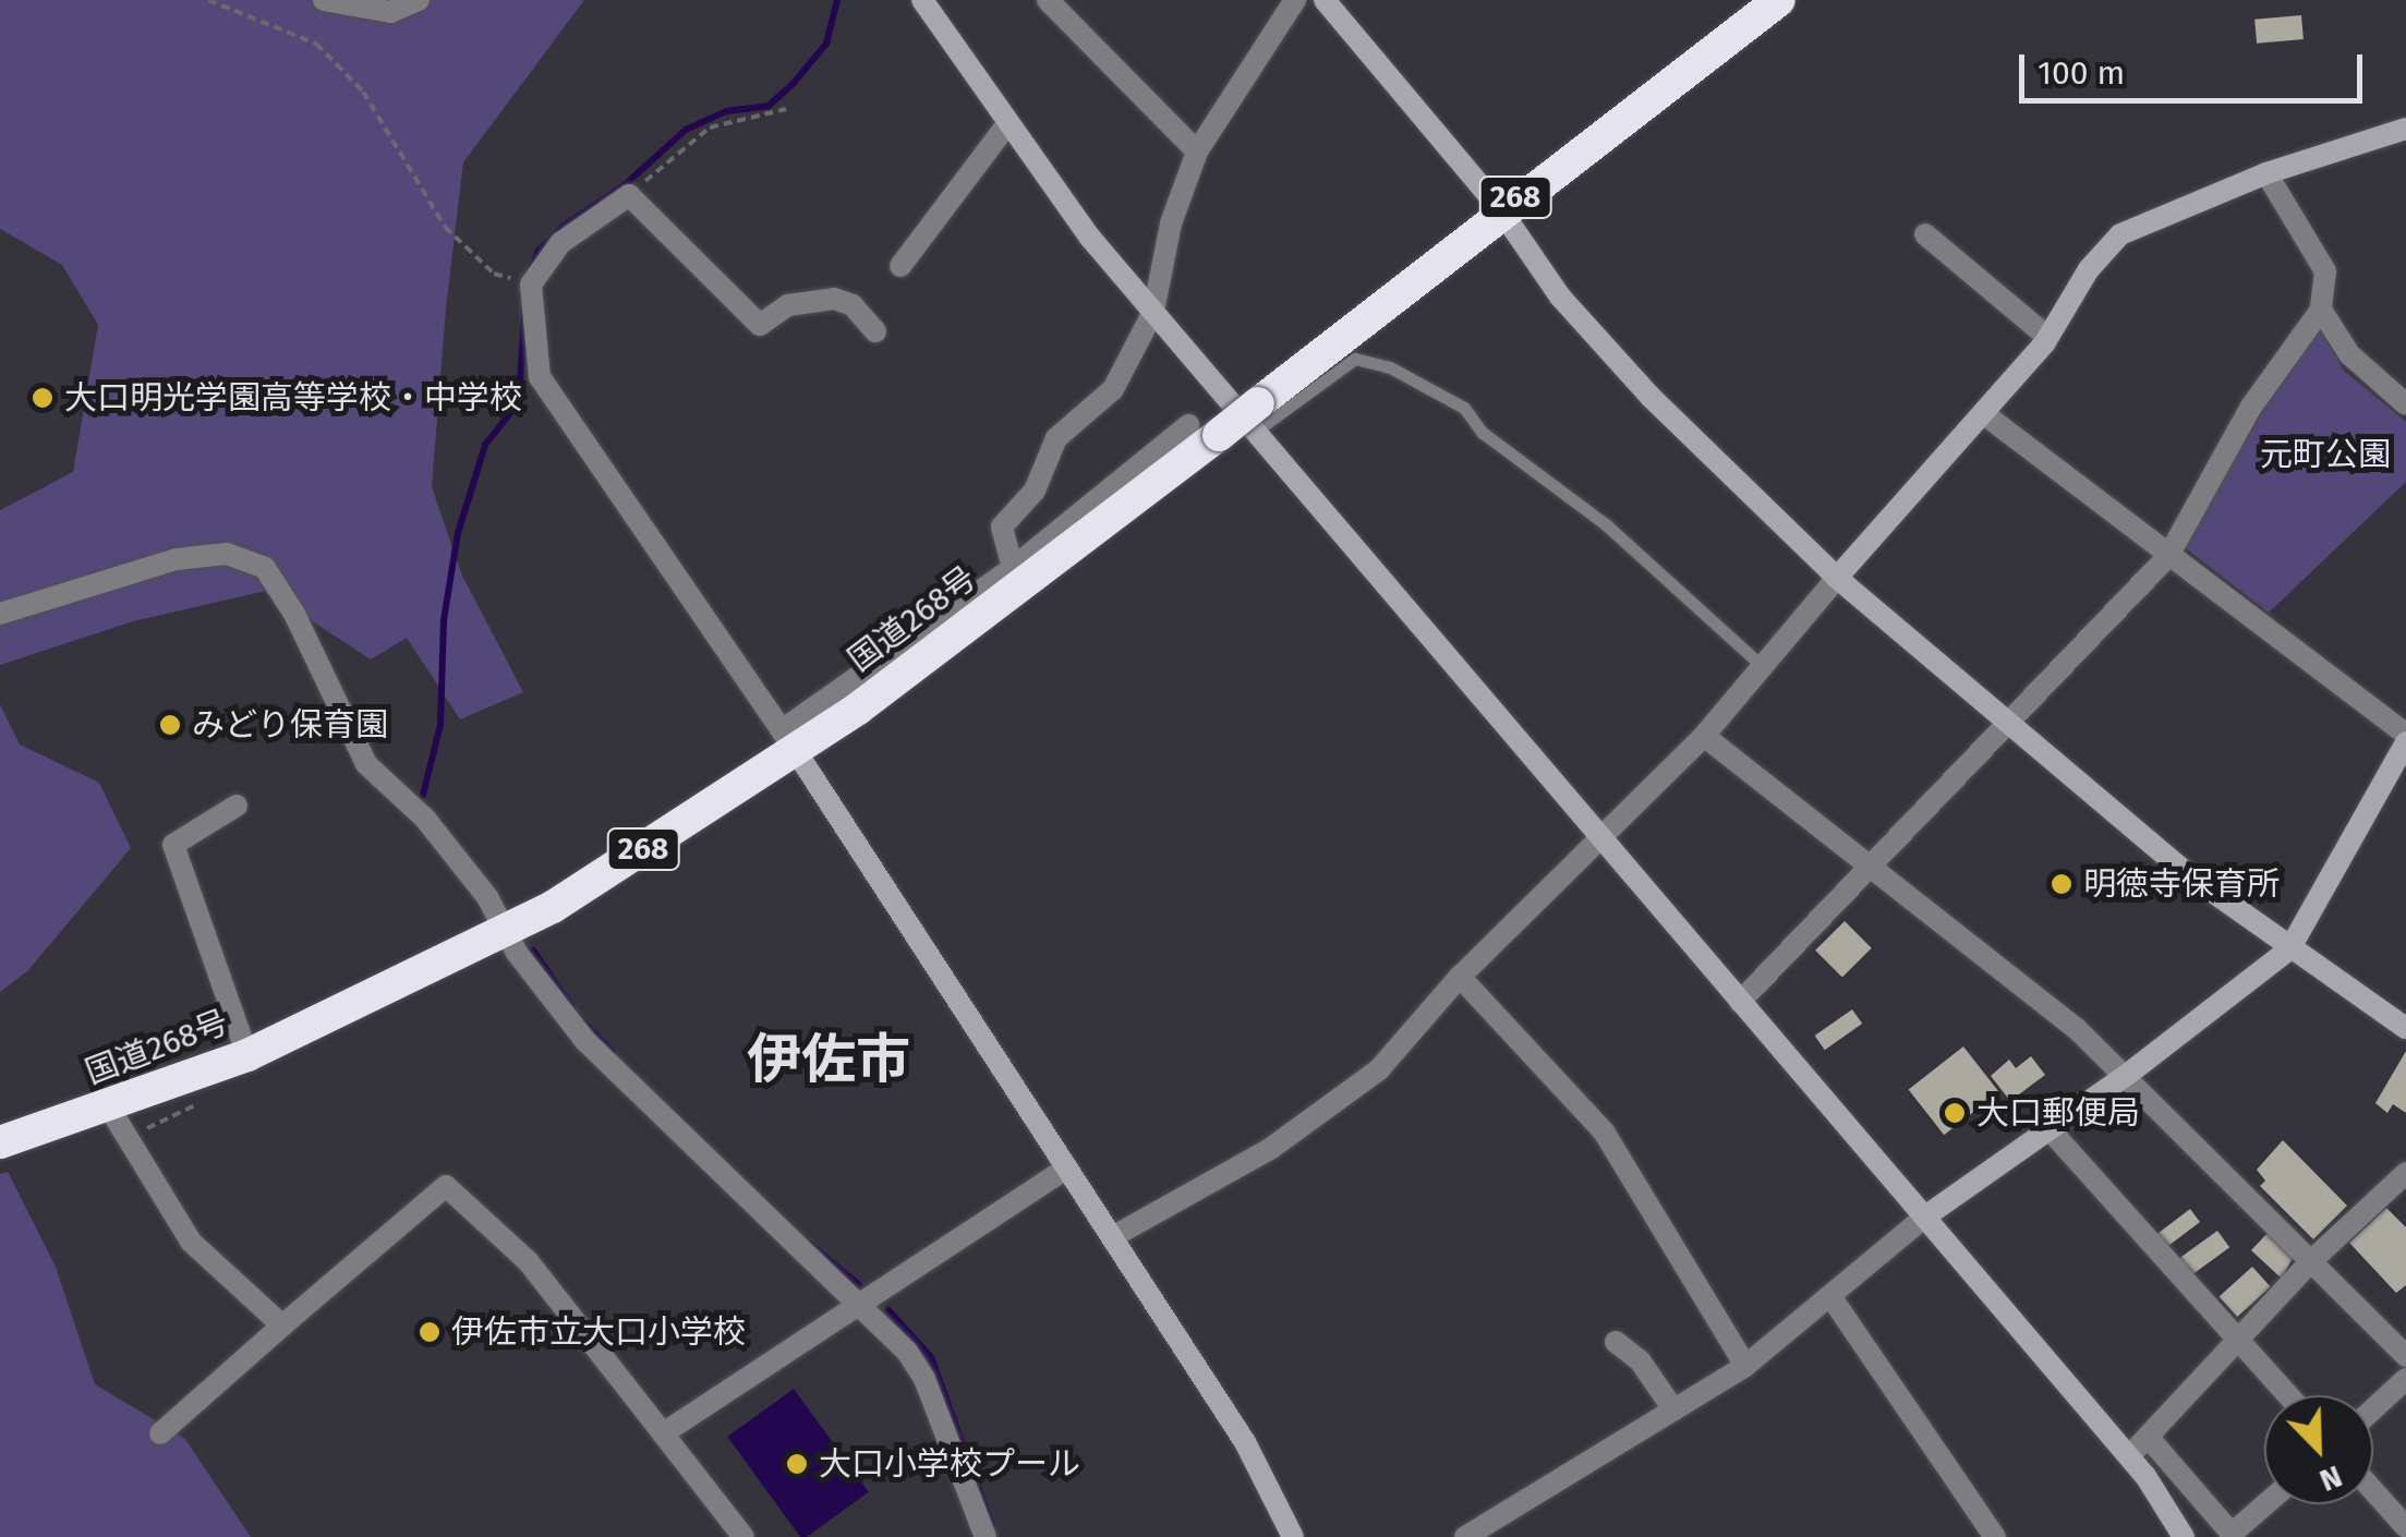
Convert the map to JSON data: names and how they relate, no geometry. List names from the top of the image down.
{
  "streets": {
    "highway": ["268", "国道268号"]
  },
  "districts": ["伊佐市"],
  "parks": ["元町公園"],
  "places": [
    "大口明光学園高等学校・中学校",
    "みどり保育園",
    "明徳寺保育所",
    "大口郵便局",
    "伊佐市立大口小学校",
    "大口小学校プール"
  ],
  "scale_bar": "100 m",
  "north": "bottom right"
}
